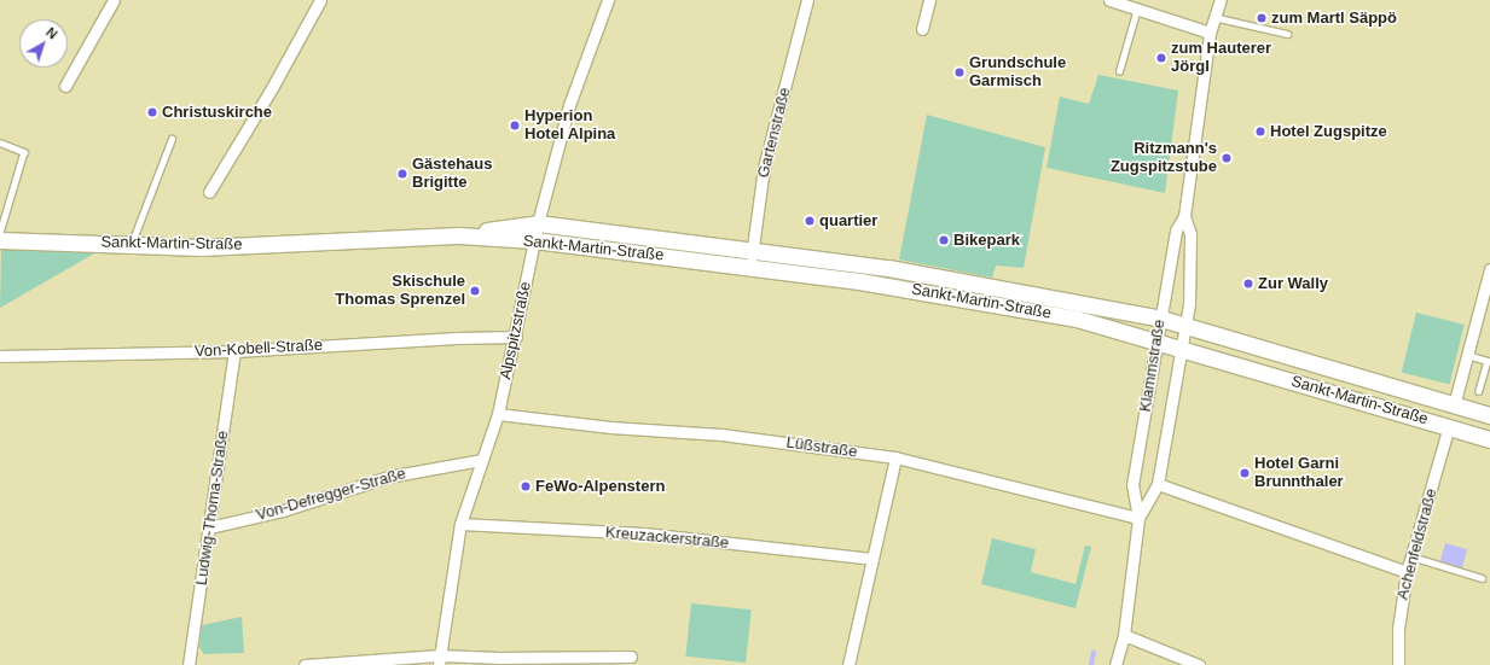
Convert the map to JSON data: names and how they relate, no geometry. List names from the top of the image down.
{
  "streets": {
    "main road": ["Sankt-Martin-Straße"],
    "street": [
      "Gartenstraße",
      "Alpspitzstraße",
      "Von-Kobell-Straße",
      "Klammstraße",
      "Lüßstraße",
      "Von-Defregger-Straße",
      "Ludwig-Thoma-Straße",
      "Kreuzackerstraße",
      "Achenfeldstraße"
    ]
  },
  "crossings": [
    ["Gartenstraße", "Sankt-Martin-Straße"],
    ["Sankt-Martin-Straße", "Alpspitzstraße"],
    ["Sankt-Martin-Straße", "Klammstraße"],
    ["Sankt-Martin-Straße", "Achenfeldstraße"],
    ["Alpspitzstraße", "Von-Kobell-Straße"],
    ["Alpspitzstraße", "Lüßstraße"],
    ["Alpspitzstraße", "Von-Defregger-Straße"],
    ["Alpspitzstraße", "Kreuzackerstraße"],
    ["Von-Kobell-Straße", "Ludwig-Thoma-Straße"],
    ["Klammstraße", "Lüßstraße"],
    ["Von-Defregger-Straße", "Ludwig-Thoma-Straße"]
  ],
  "places": [
    "zum Martl Säppö",
    "zum Hauterer Jörgl",
    "Grundschule Garmisch",
    "Christuskirche",
    "Hyperion Hotel Alpina",
    "Hotel Zugspitze",
    "Ritzmann's Zugspitzstube",
    "Gästehaus Brigitte",
    "quartier",
    "Bikepark",
    "Zur Wally",
    "Skischule Thomas Sprenzel",
    "Hotel Garni Brunnthaler",
    "FeWo-Alpenstern"
  ],
  "north": "top right"
}
